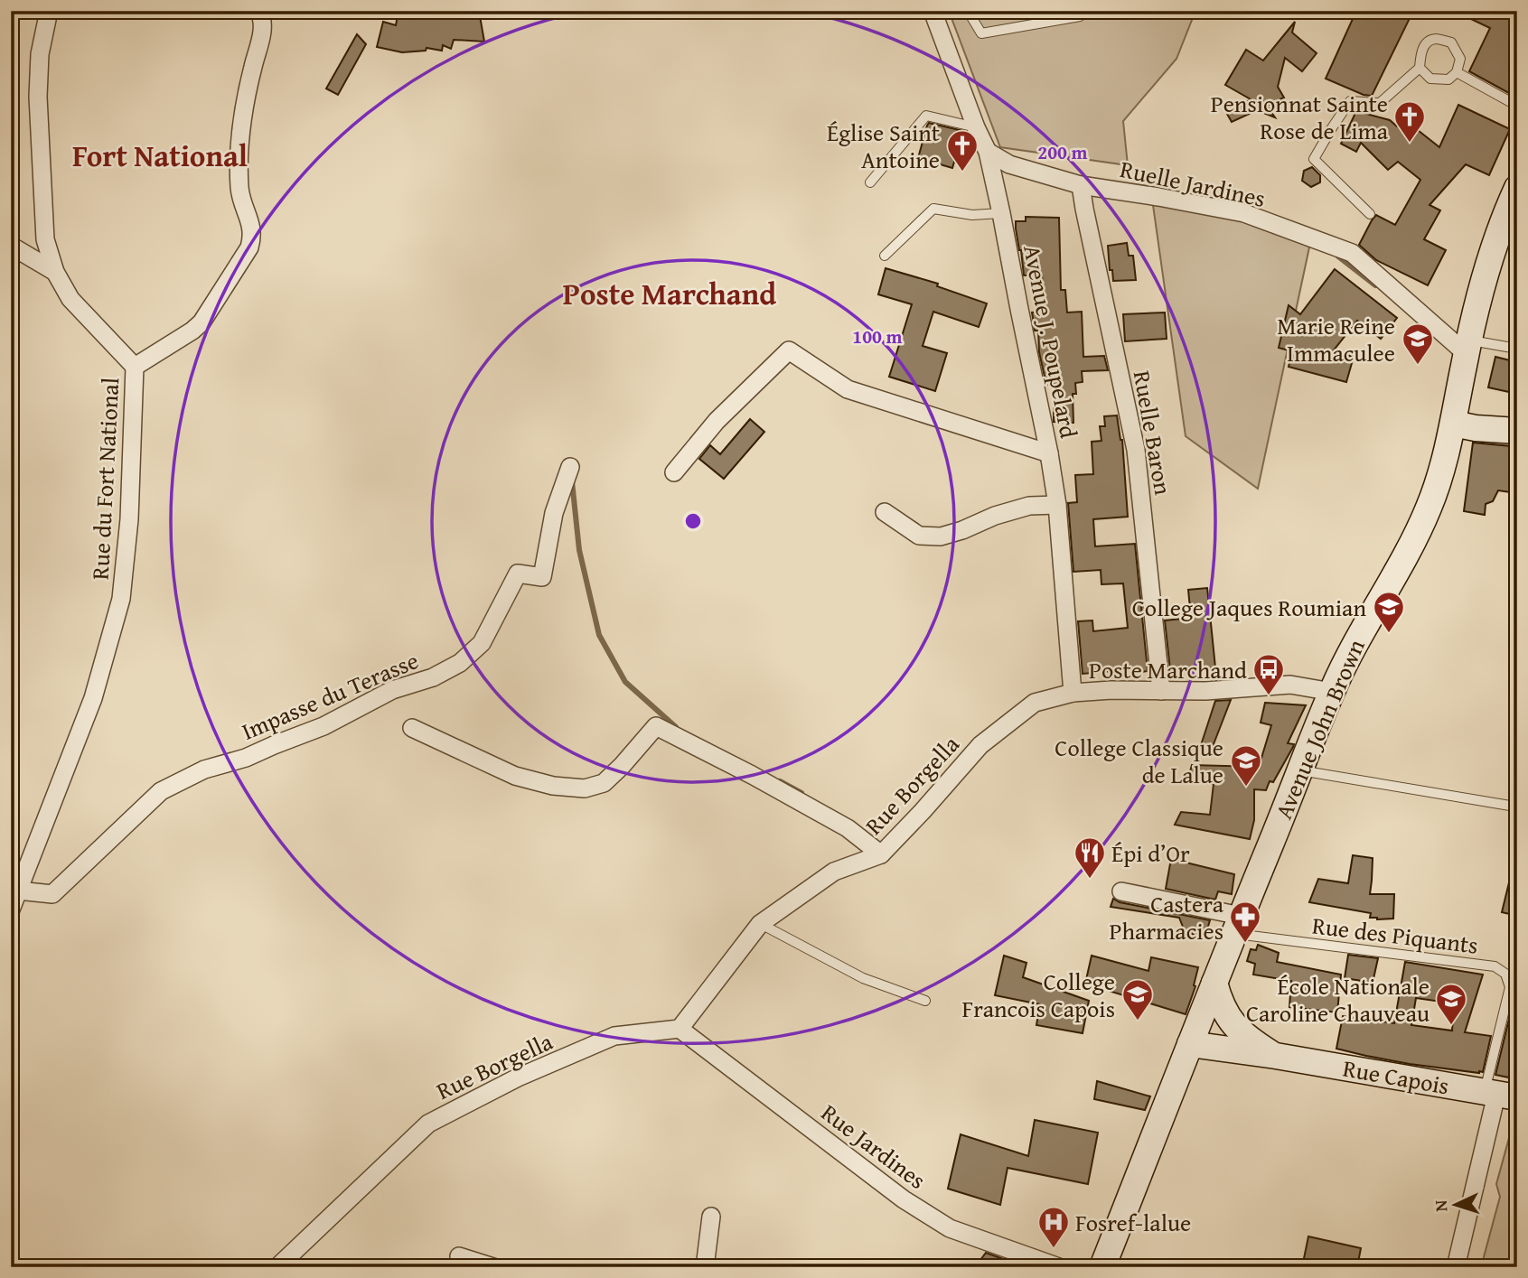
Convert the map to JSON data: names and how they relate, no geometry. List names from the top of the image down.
{
  "streets": {
    "main road": ["Avenue John Brown", "Rue Capois"],
    "street": [
      "Ruelle Jardines",
      "Avenue J. Poupelard",
      "Ruelle Baron",
      "Rue du Fort National",
      "Impasse du Terasse",
      "Rue Borgella",
      "Rue Jardines"
    ],
    "lane": ["Rue des Piquants"]
  },
  "crossings": [
    ["Ruelle Jardines", "Avenue J. Poupelard"],
    ["Ruelle Jardines", "Ruelle Baron"],
    ["Ruelle Jardines", "Avenue John Brown"],
    ["Avenue J. Poupelard", "Rue Borgella"],
    ["Ruelle Baron", "Rue Borgella"],
    ["Rue du Fort National", "Impasse du Terasse"],
    ["Avenue John Brown", "Rue Borgella"],
    ["Avenue John Brown", "Rue des Piquants"],
    ["Avenue John Brown", "Rue Capois"],
    ["Rue Borgella", "Rue Jardines"],
    ["Rue des Piquants", "Rue Capois"]
  ],
  "districts": ["Fort National", "Poste Marchand"],
  "places": {
    "church": ["Pensionnat Sainte Rose de Lima", "Église Saint Antoine"],
    "school or university": [
      "Marie Reine Immaculee",
      "College Jaques Roumian",
      "College Classique de Lalue",
      "College Francois Capois",
      "École Nationale Caroline Chauveau"
    ],
    "bus stop": ["Poste Marchand"],
    "restaurant": ["Épi d’Or"],
    "pharmacy": ["Castera Pharmacies"],
    "hospital": ["Fosref-lalue"]
  },
  "north": "left",
  "rings": ["200 m", "100 m"]
}
